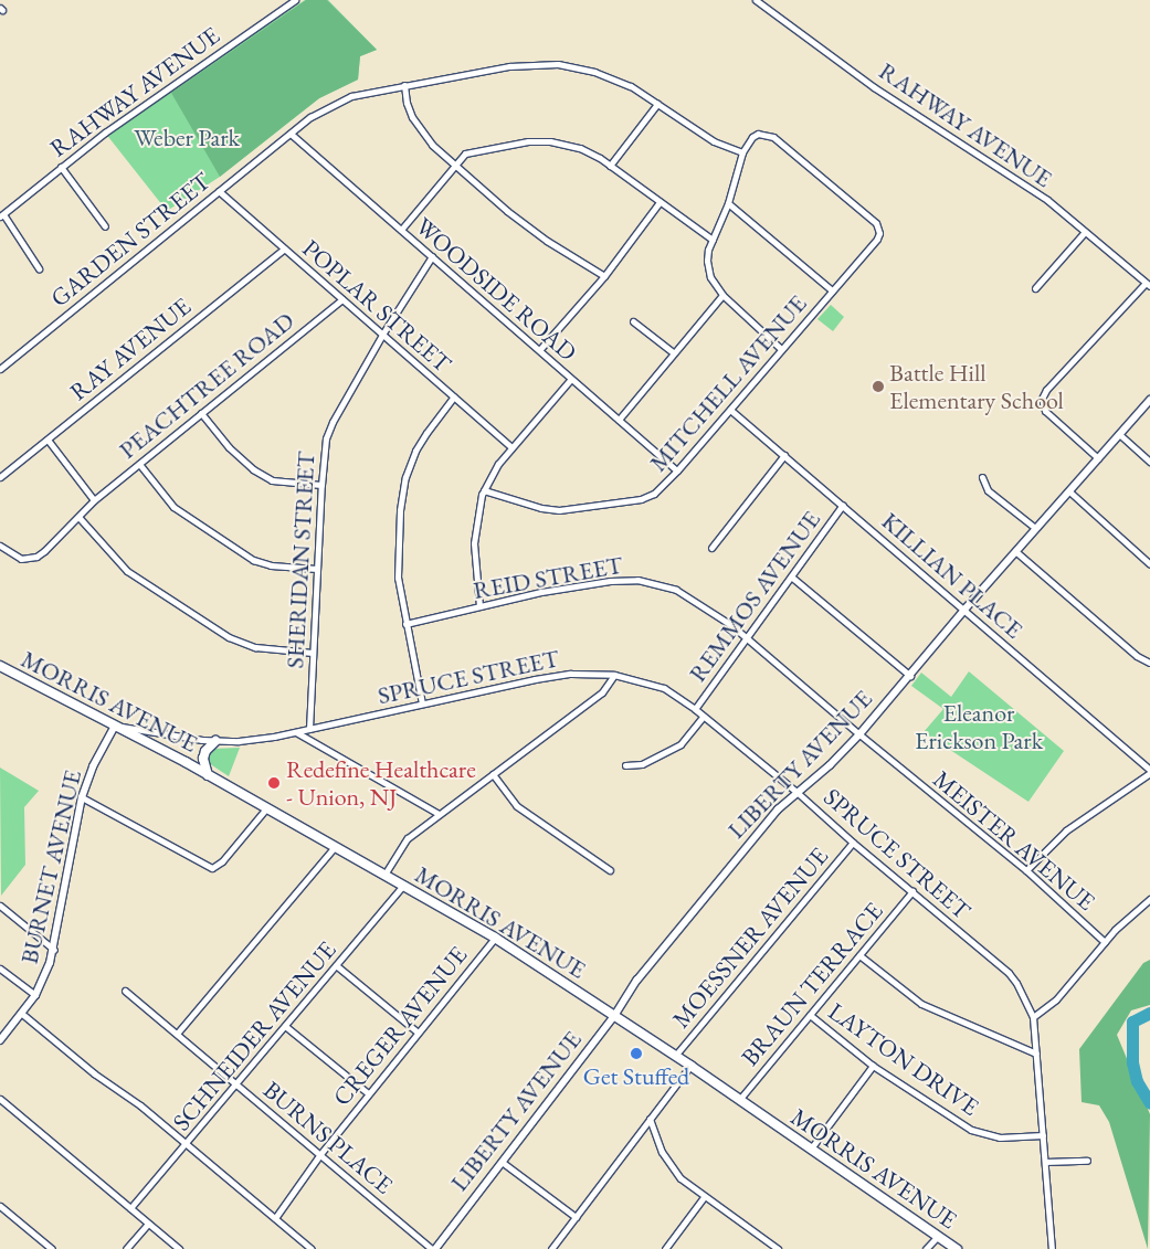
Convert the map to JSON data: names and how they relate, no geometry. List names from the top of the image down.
{
  "streets": {
    "main road": ["MORRIS AVENUE"],
    "street": [
      "RAHWAY AVENUE",
      "GARDEN STREET",
      "WOODSIDE ROAD",
      "POPLAR STREET",
      "RAY AVENUE",
      "MITCHELL AVENUE",
      "PEACHTREE ROAD",
      "SHERIDAN STREET",
      "KILLIAN PLACE",
      "REID STREET",
      "REMMOS AVENUE",
      "SPRUCE STREET",
      "LIBERTY AVENUE",
      "MEISTER AVENUE",
      "BURNET AVENUE",
      "MOESSNER AVENUE",
      "BRAUN TERRACE",
      "CREGER AVENUE",
      "SCHNEIDER AVENUE",
      "LAYTON DRIVE",
      "BURNS PLACE"
    ]
  },
  "crossings": [
    ["GARDEN STREET", "WOODSIDE ROAD"],
    ["GARDEN STREET", "POPLAR STREET"],
    ["GARDEN STREET", "MITCHELL AVENUE"],
    ["WOODSIDE ROAD", "MITCHELL AVENUE"],
    ["WOODSIDE ROAD", "SHERIDAN STREET"],
    ["POPLAR STREET", "RAY AVENUE"],
    ["POPLAR STREET", "PEACHTREE ROAD"],
    ["POPLAR STREET", "SHERIDAN STREET"],
    ["MITCHELL AVENUE", "KILLIAN PLACE"],
    ["SHERIDAN STREET", "SPRUCE STREET"],
    ["KILLIAN PLACE", "REMMOS AVENUE"],
    ["KILLIAN PLACE", "LIBERTY AVENUE"],
    ["REID STREET", "REMMOS AVENUE"],
    ["REID STREET", "MEISTER AVENUE"],
    ["REMMOS AVENUE", "SPRUCE STREET"],
    ["REMMOS AVENUE", "MEISTER AVENUE"],
    ["SPRUCE STREET", "MORRIS AVENUE"],
    ["SPRUCE STREET", "LIBERTY AVENUE"],
    ["SPRUCE STREET", "BURNET AVENUE"],
    ["SPRUCE STREET", "MOESSNER AVENUE"],
    ["SPRUCE STREET", "BRAUN TERRACE"],
    ["SPRUCE STREET", "LAYTON DRIVE"],
    ["MORRIS AVENUE", "LIBERTY AVENUE"],
    ["MORRIS AVENUE", "BURNET AVENUE"],
    ["MORRIS AVENUE", "MOESSNER AVENUE"],
    ["MORRIS AVENUE", "BRAUN TERRACE"],
    ["MORRIS AVENUE", "CREGER AVENUE"],
    ["MORRIS AVENUE", "SCHNEIDER AVENUE"],
    ["LIBERTY AVENUE", "MEISTER AVENUE"],
    ["LIBERTY AVENUE", "BURNS PLACE"],
    ["BRAUN TERRACE", "LAYTON DRIVE"],
    ["CREGER AVENUE", "BURNS PLACE"],
    ["SCHNEIDER AVENUE", "BURNS PLACE"]
  ],
  "parks": ["Weber Park", "Eleanor Erickson Park"],
  "places": ["Battle Hill Elementary School", "Redefine Healthcare - Union, NJ", "Get Stuffed"]
}
